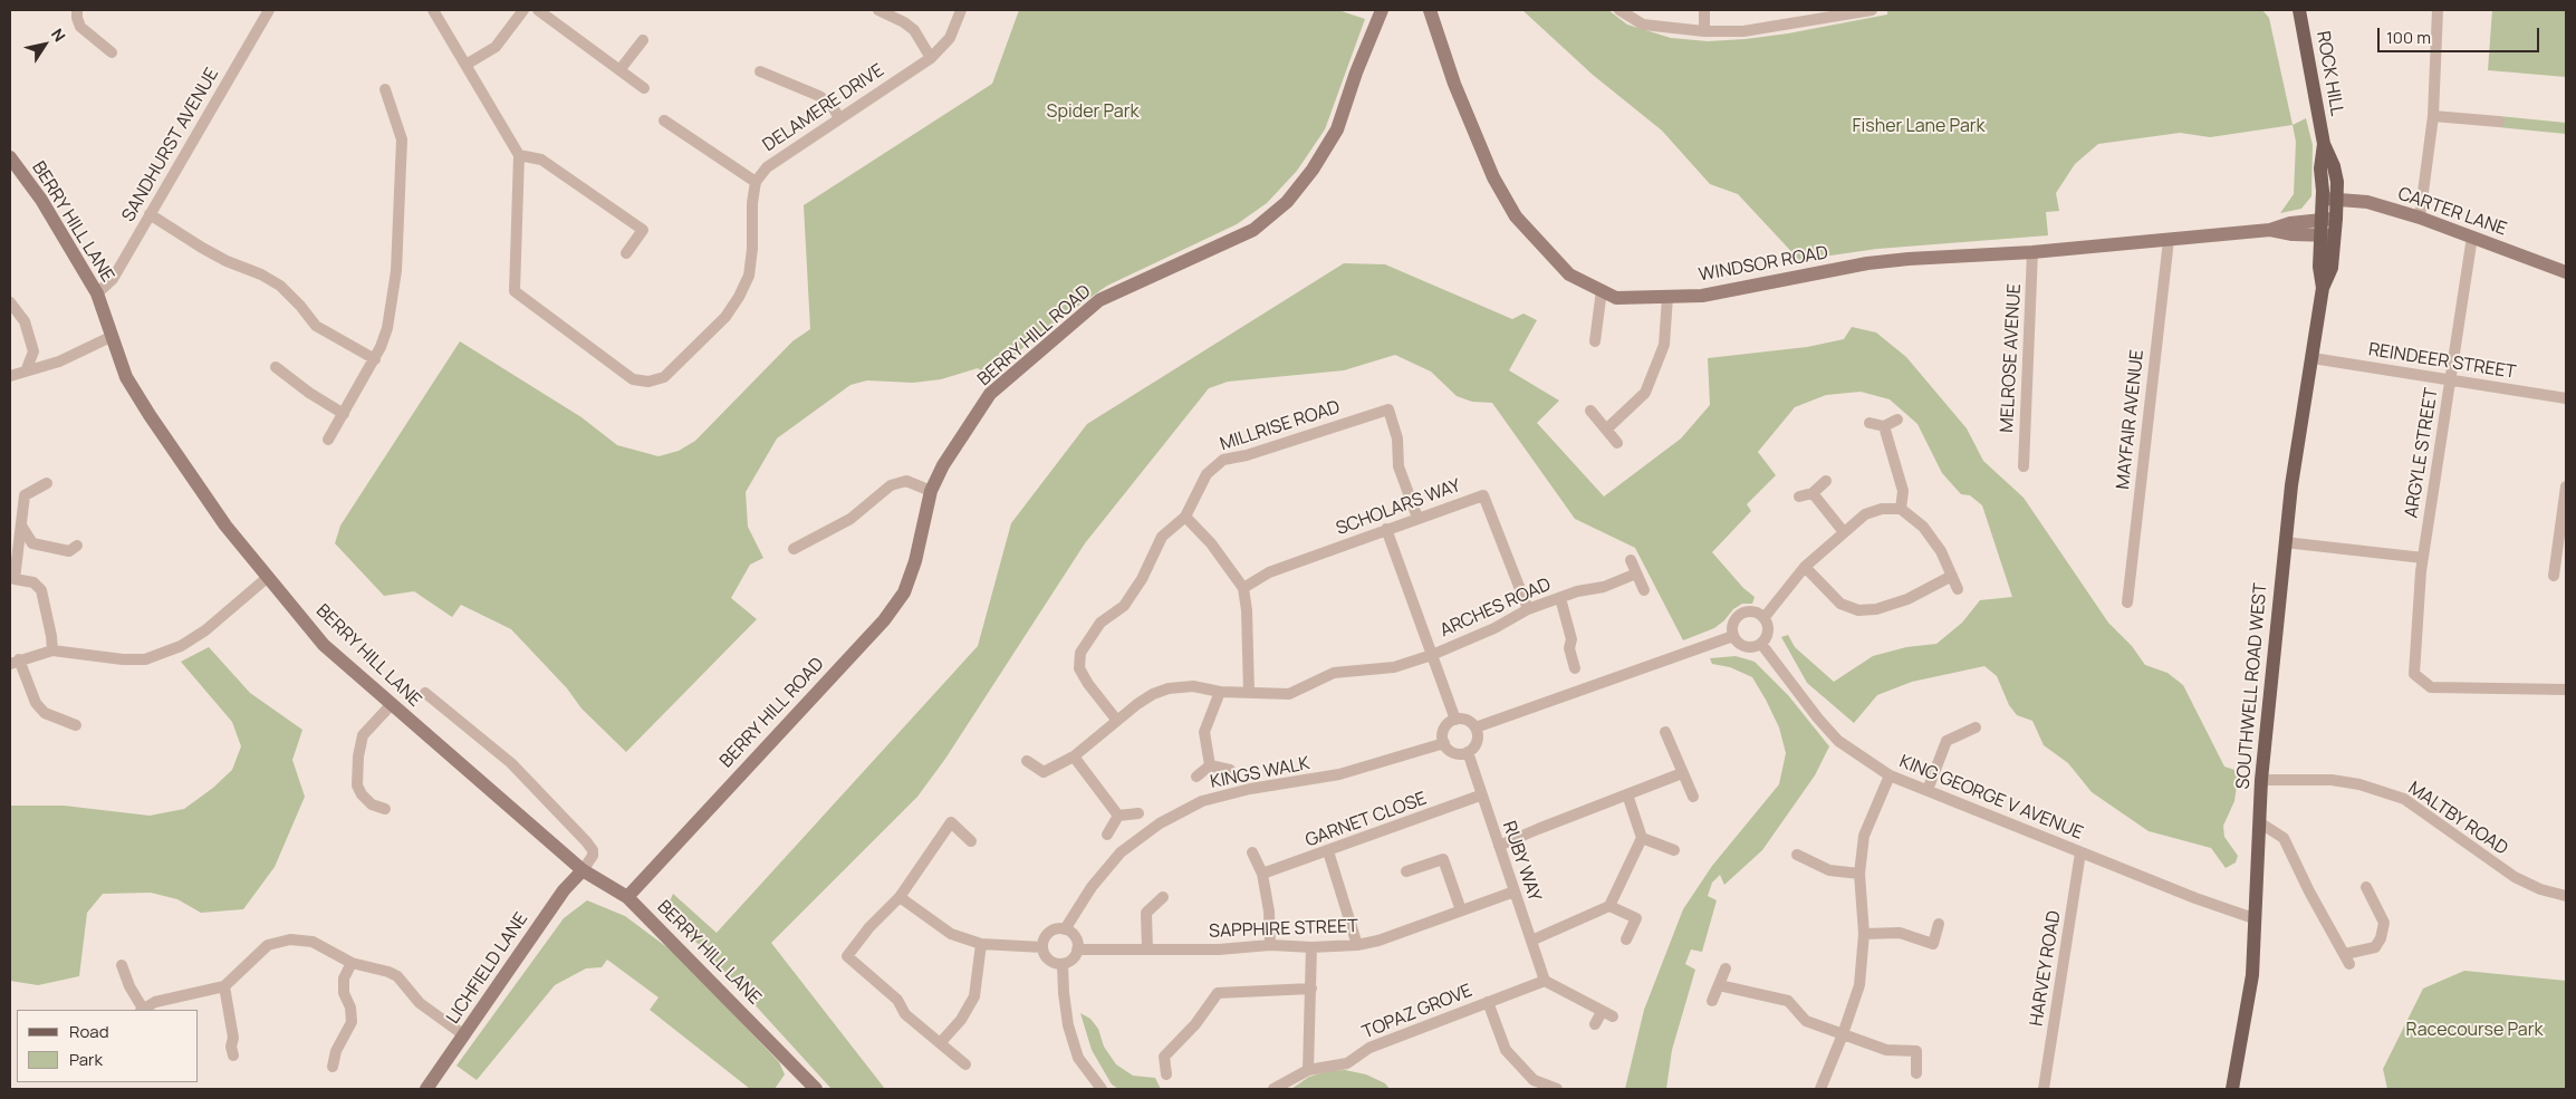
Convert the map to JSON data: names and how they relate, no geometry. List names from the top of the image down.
{
  "streets": {
    "main road": ["ROCK HILL", "SOUTHWELL ROAD WEST"],
    "street": [
      "DELAMERE DRIVE",
      "SANDHURST AVENUE",
      "CARTER LANE",
      "BERRY HILL LANE",
      "WINDSOR ROAD",
      "BERRY HILL ROAD",
      "MELROSE AVENUE",
      "REINDEER STREET",
      "MAYFAIR AVENUE",
      "MILLRISE ROAD",
      "ARGYLE STREET",
      "SCHOLARS WAY",
      "ARCHES ROAD",
      "KINGS WALK",
      "KING GEORGE V AVENUE",
      "MALTBY ROAD",
      "GARNET CLOSE",
      "RUBY WAY",
      "SAPPHIRE STREET",
      "LICHFIELD LANE",
      "HARVEY ROAD",
      "TOPAZ GROVE"
    ]
  },
  "crossings": [
    ["ROCK HILL", "CARTER LANE"],
    ["ROCK HILL", "WINDSOR ROAD"],
    ["ROCK HILL", "SOUTHWELL ROAD WEST"],
    ["SANDHURST AVENUE", "BERRY HILL LANE"],
    ["CARTER LANE", "ARGYLE STREET"],
    ["BERRY HILL LANE", "BERRY HILL ROAD"],
    ["BERRY HILL LANE", "LICHFIELD LANE"],
    ["WINDSOR ROAD", "MELROSE AVENUE"],
    ["WINDSOR ROAD", "MAYFAIR AVENUE"],
    ["WINDSOR ROAD", "SOUTHWELL ROAD WEST"],
    ["REINDEER STREET", "ARGYLE STREET"],
    ["REINDEER STREET", "SOUTHWELL ROAD WEST"],
    ["MILLRISE ROAD", "SCHOLARS WAY"],
    ["MILLRISE ROAD", "ARCHES ROAD"],
    ["SCHOLARS WAY", "ARCHES ROAD"],
    ["SOUTHWELL ROAD WEST", "KING GEORGE V AVENUE"],
    ["SOUTHWELL ROAD WEST", "MALTBY ROAD"],
    ["KINGS WALK", "RUBY WAY"],
    ["KINGS WALK", "SAPPHIRE STREET"],
    ["KING GEORGE V AVENUE", "HARVEY ROAD"],
    ["GARNET CLOSE", "RUBY WAY"],
    ["RUBY WAY", "SAPPHIRE STREET"],
    ["RUBY WAY", "TOPAZ GROVE"]
  ],
  "parks": ["Spider Park", "Fisher Lane Park", "Racecourse Park"],
  "legend": ["Road", "Park"],
  "scale_bar": "100 m",
  "north": "top right"
}
